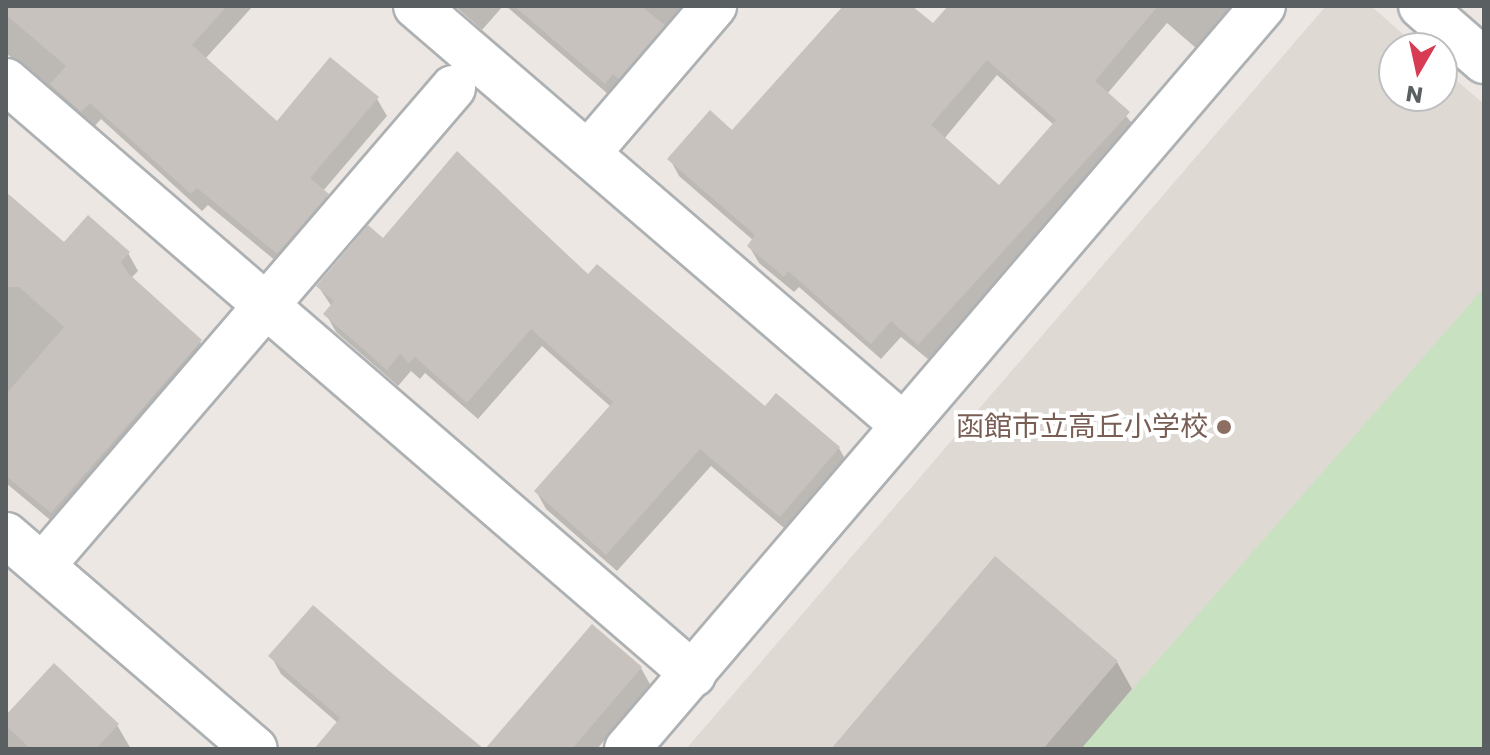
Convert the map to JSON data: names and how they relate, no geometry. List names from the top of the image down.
{
  "places": ["函館市立高丘小学校"],
  "north": "bottom"
}
